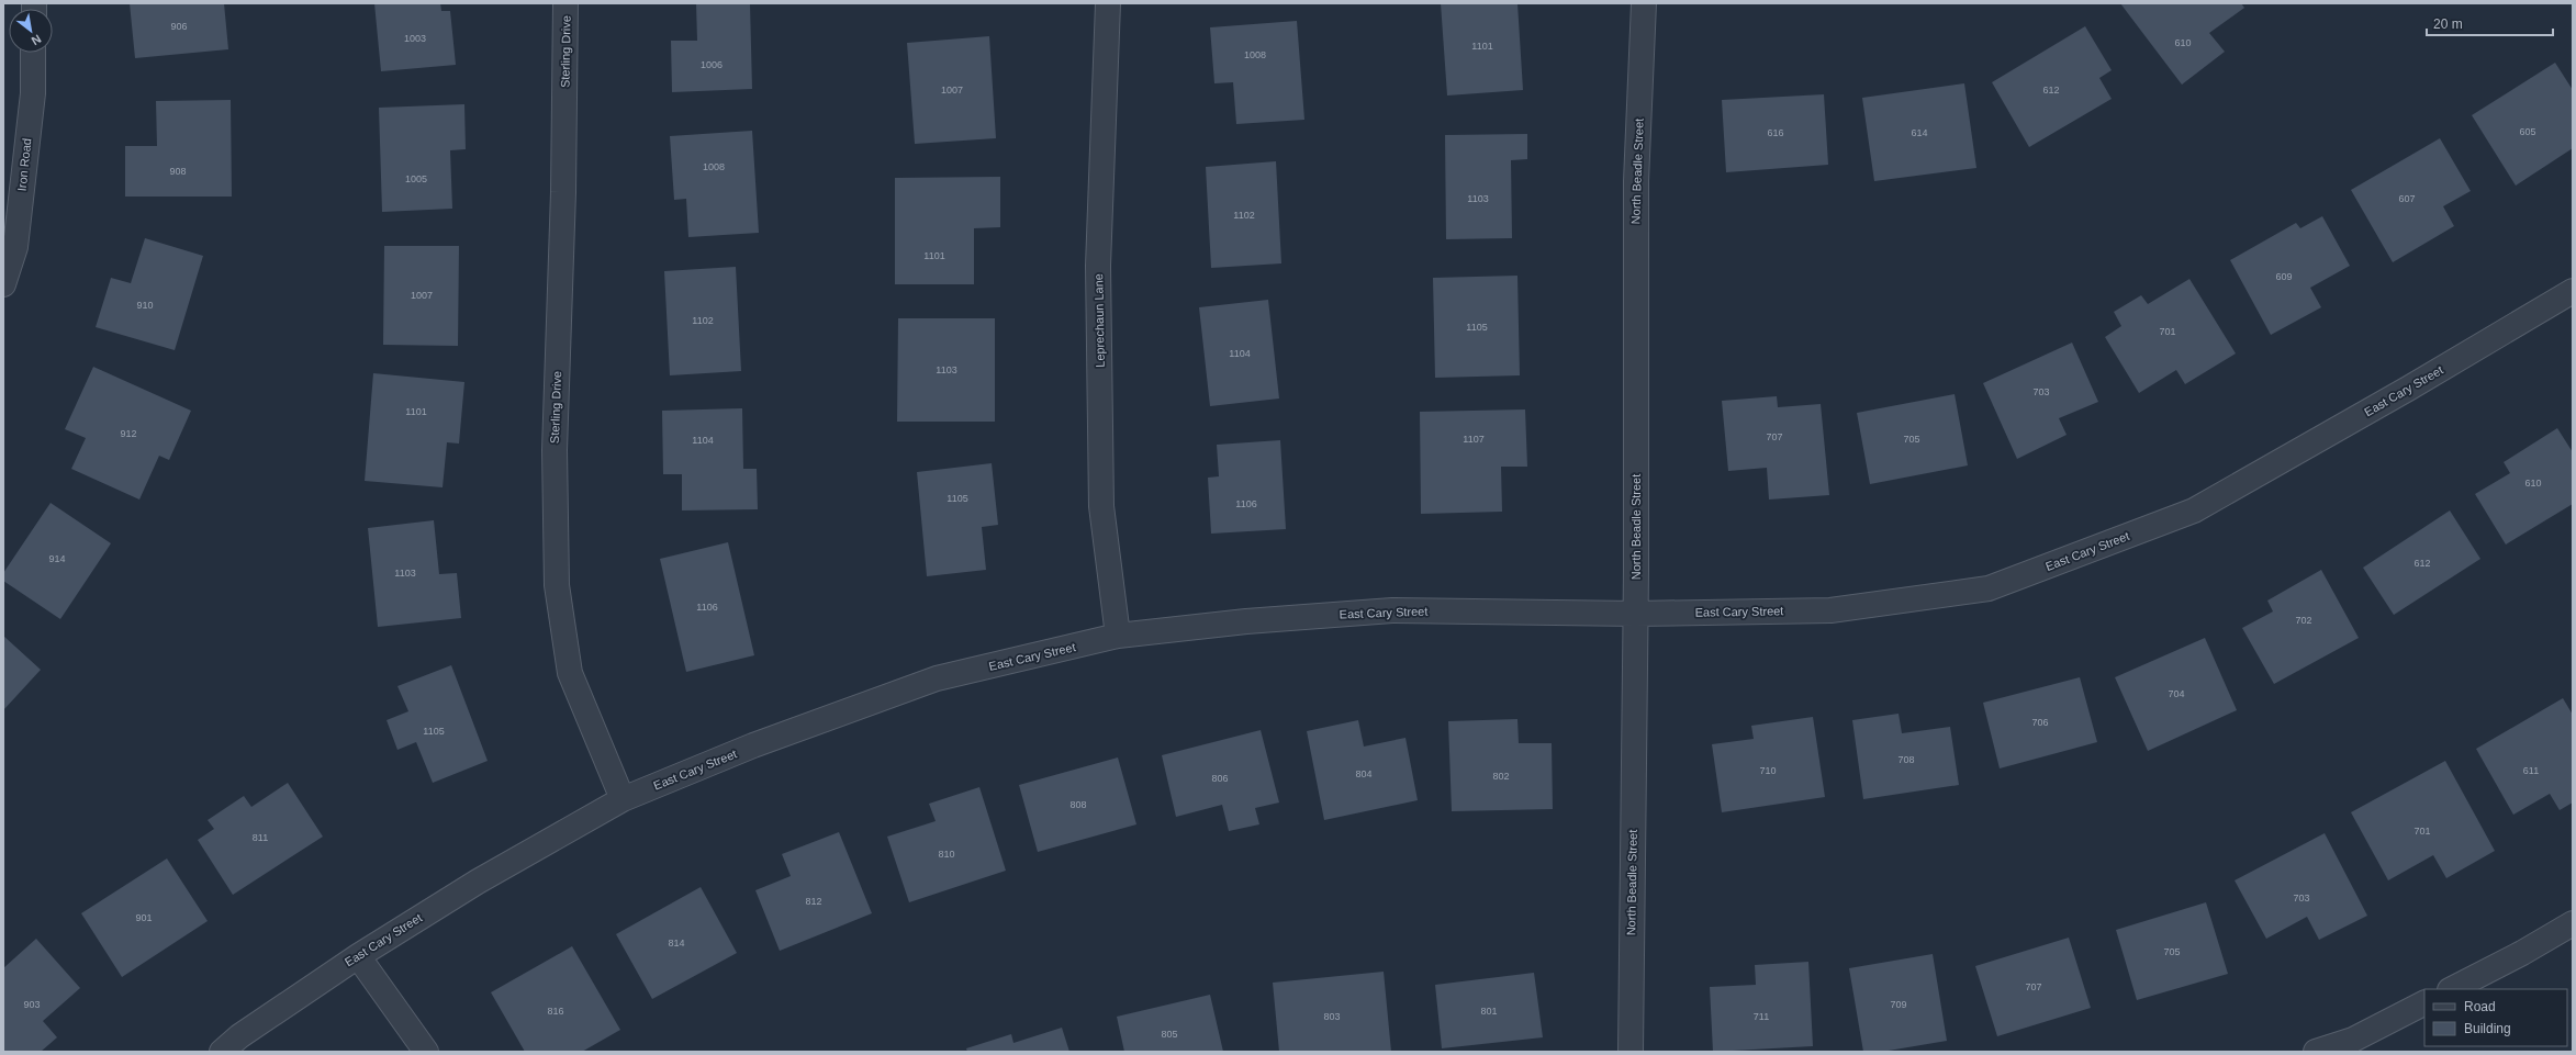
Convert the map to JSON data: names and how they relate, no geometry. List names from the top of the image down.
{
  "streets": {
    "street": [
      "Sterling Drive",
      "Iron Road",
      "North Beadle Street",
      "Leprechaun Lane",
      "East Cary Street"
    ]
  },
  "crossings": [
    ["Sterling Drive", "East Cary Street"],
    ["North Beadle Street", "East Cary Street"],
    ["Leprechaun Lane", "East Cary Street"]
  ],
  "house_numbers": [
    "906",
    "1003",
    "610",
    "1101",
    "1008",
    "1006",
    "1007",
    "612",
    "605",
    "616",
    "614",
    "1008",
    "908",
    "1005",
    "1103",
    "607",
    "1102",
    "1101",
    "609",
    "1007",
    "910",
    "1102",
    "1105",
    "701",
    "1104",
    "1103",
    "703",
    "1101",
    "912",
    "707",
    "1107",
    "705",
    "1104",
    "610",
    "1105",
    "1106",
    "914",
    "612",
    "1103",
    "1106",
    "702",
    "704",
    "706",
    "1105",
    "708",
    "710",
    "611",
    "804",
    "802",
    "806",
    "808",
    "701",
    "811",
    "810",
    "703",
    "812",
    "901",
    "814",
    "705",
    "707",
    "903",
    "709",
    "816",
    "801",
    "803",
    "711",
    "805"
  ],
  "legend": ["Road", "Building"],
  "scale_bar": "20 m",
  "north": "bottom right"
}
